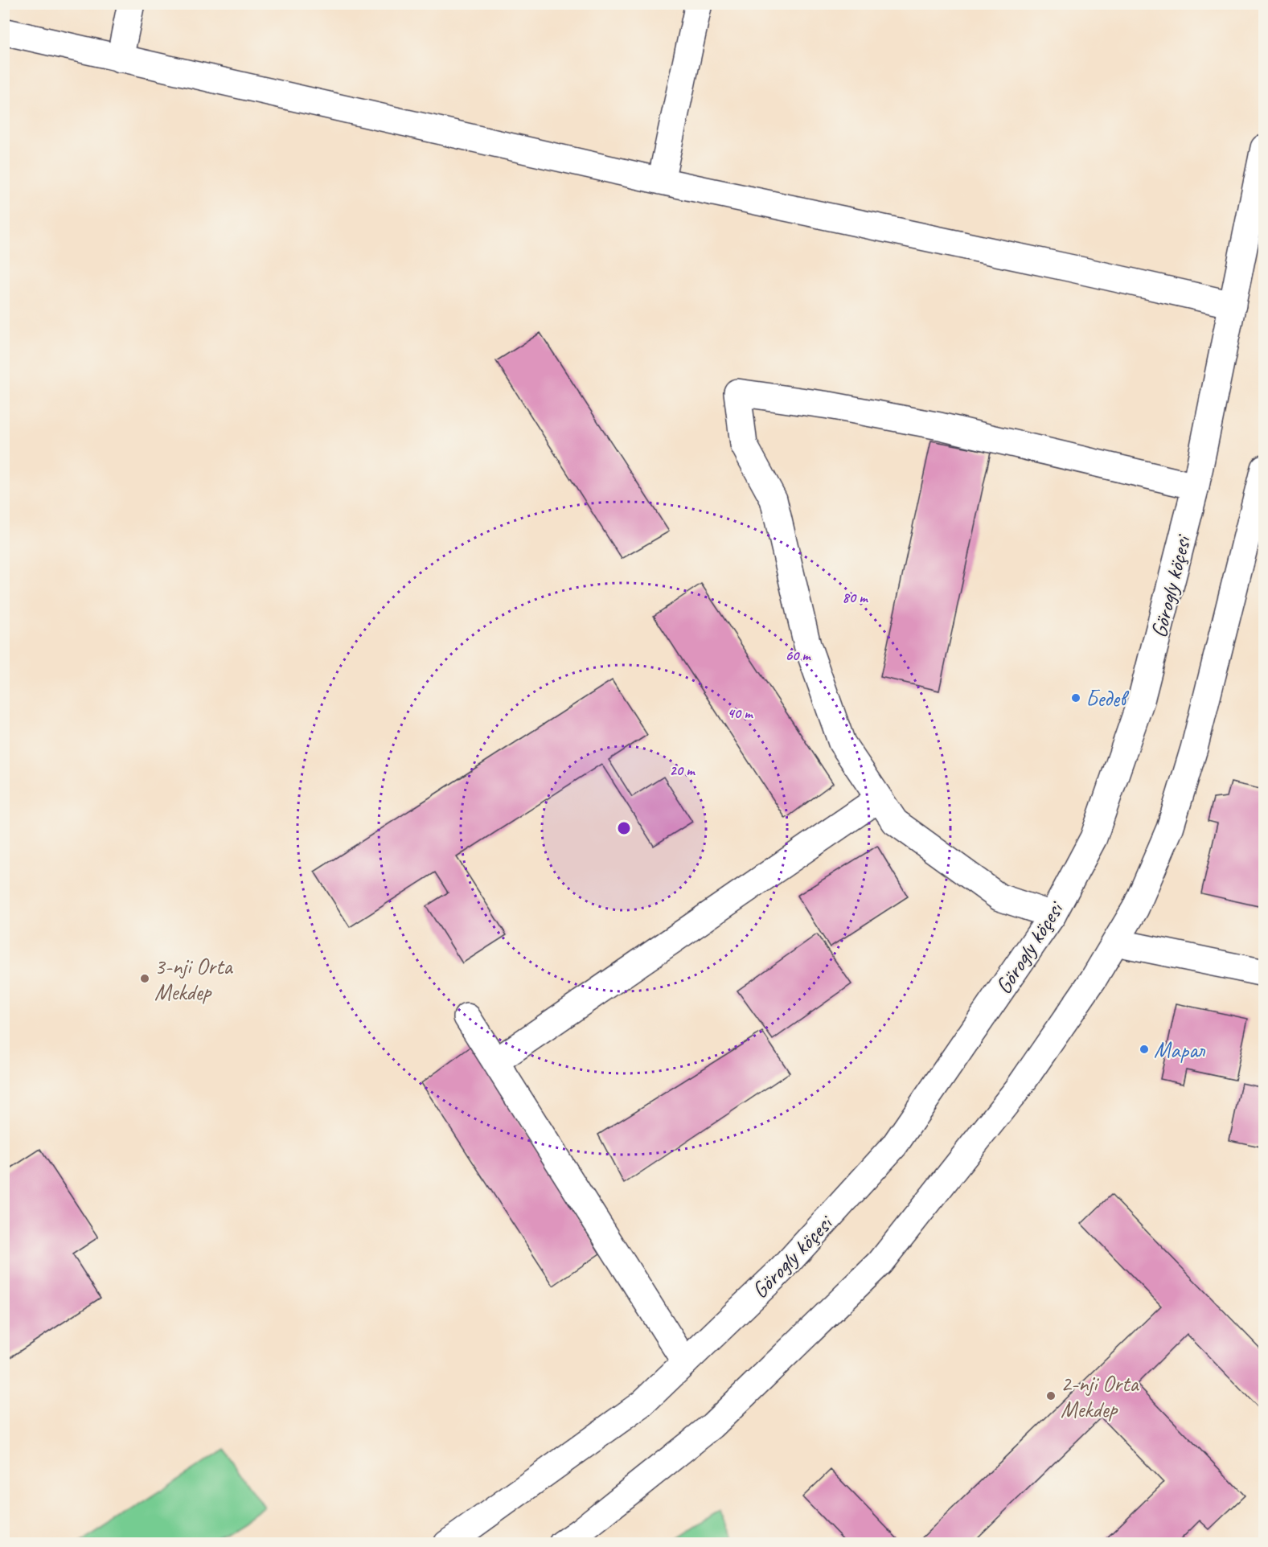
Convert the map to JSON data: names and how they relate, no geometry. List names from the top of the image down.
{
  "streets": {
    "main road": ["Görogly köçesi"]
  },
  "places": [
    "Бедев",
    "3-nji Orta Mekdep",
    "Марал",
    "2-nji Orta Mekdep"
  ],
  "rings": [
    "80 m",
    "60 m",
    "40 m",
    "20 m"
  ]
}
